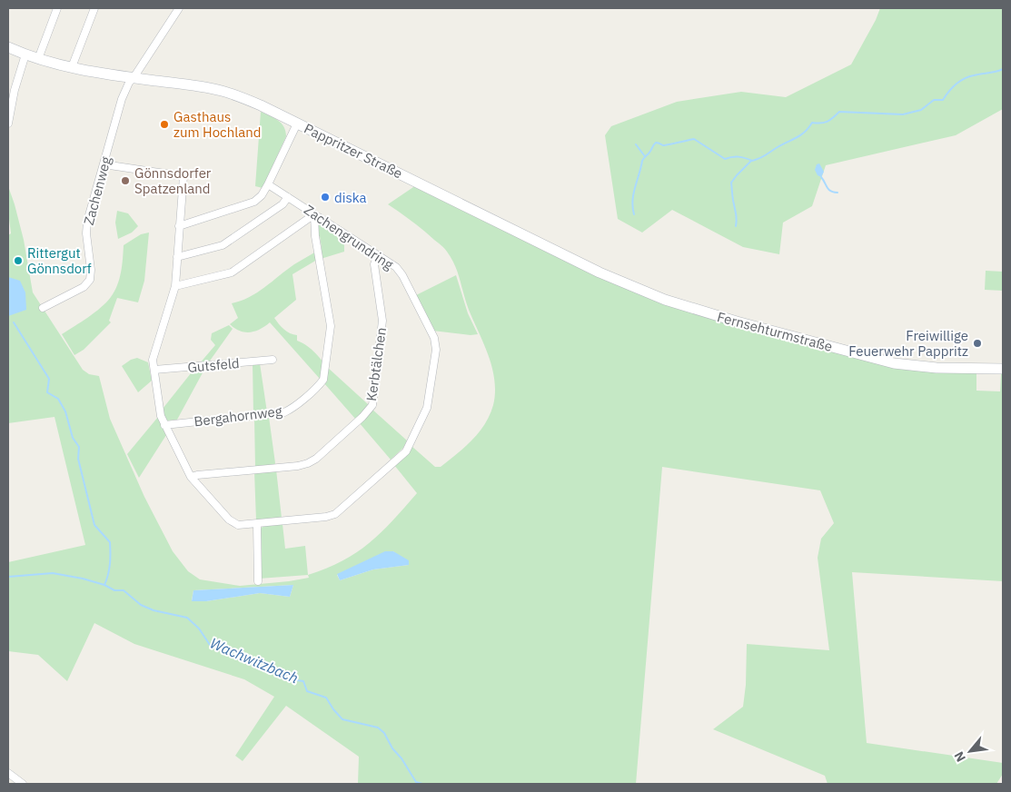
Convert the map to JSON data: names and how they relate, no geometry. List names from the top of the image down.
{
  "streets": {
    "street": [
      "Pappritzer Straße",
      "Zachenweg",
      "Zachengrundring",
      "Fernsehturmstraße",
      "Kerbtälchen",
      "Gutsfeld",
      "Bergahornweg"
    ]
  },
  "crossings": [
    ["Pappritzer Straße", "Zachenweg"],
    ["Pappritzer Straße", "Fernsehturmstraße"],
    ["Zachenweg", "Zachengrundring"],
    ["Zachengrundring", "Kerbtälchen"],
    ["Zachengrundring", "Gutsfeld"],
    ["Zachengrundring", "Bergahornweg"]
  ],
  "water": ["Wachwitzbach"],
  "places": [
    "Gasthaus zum Hochland",
    "Gönnsdorfer Spatzenland",
    "diska",
    "Rittergut Gönnsdorf",
    "Freiwillige Feuerwehr Pappritz"
  ],
  "north": "bottom left"
}
